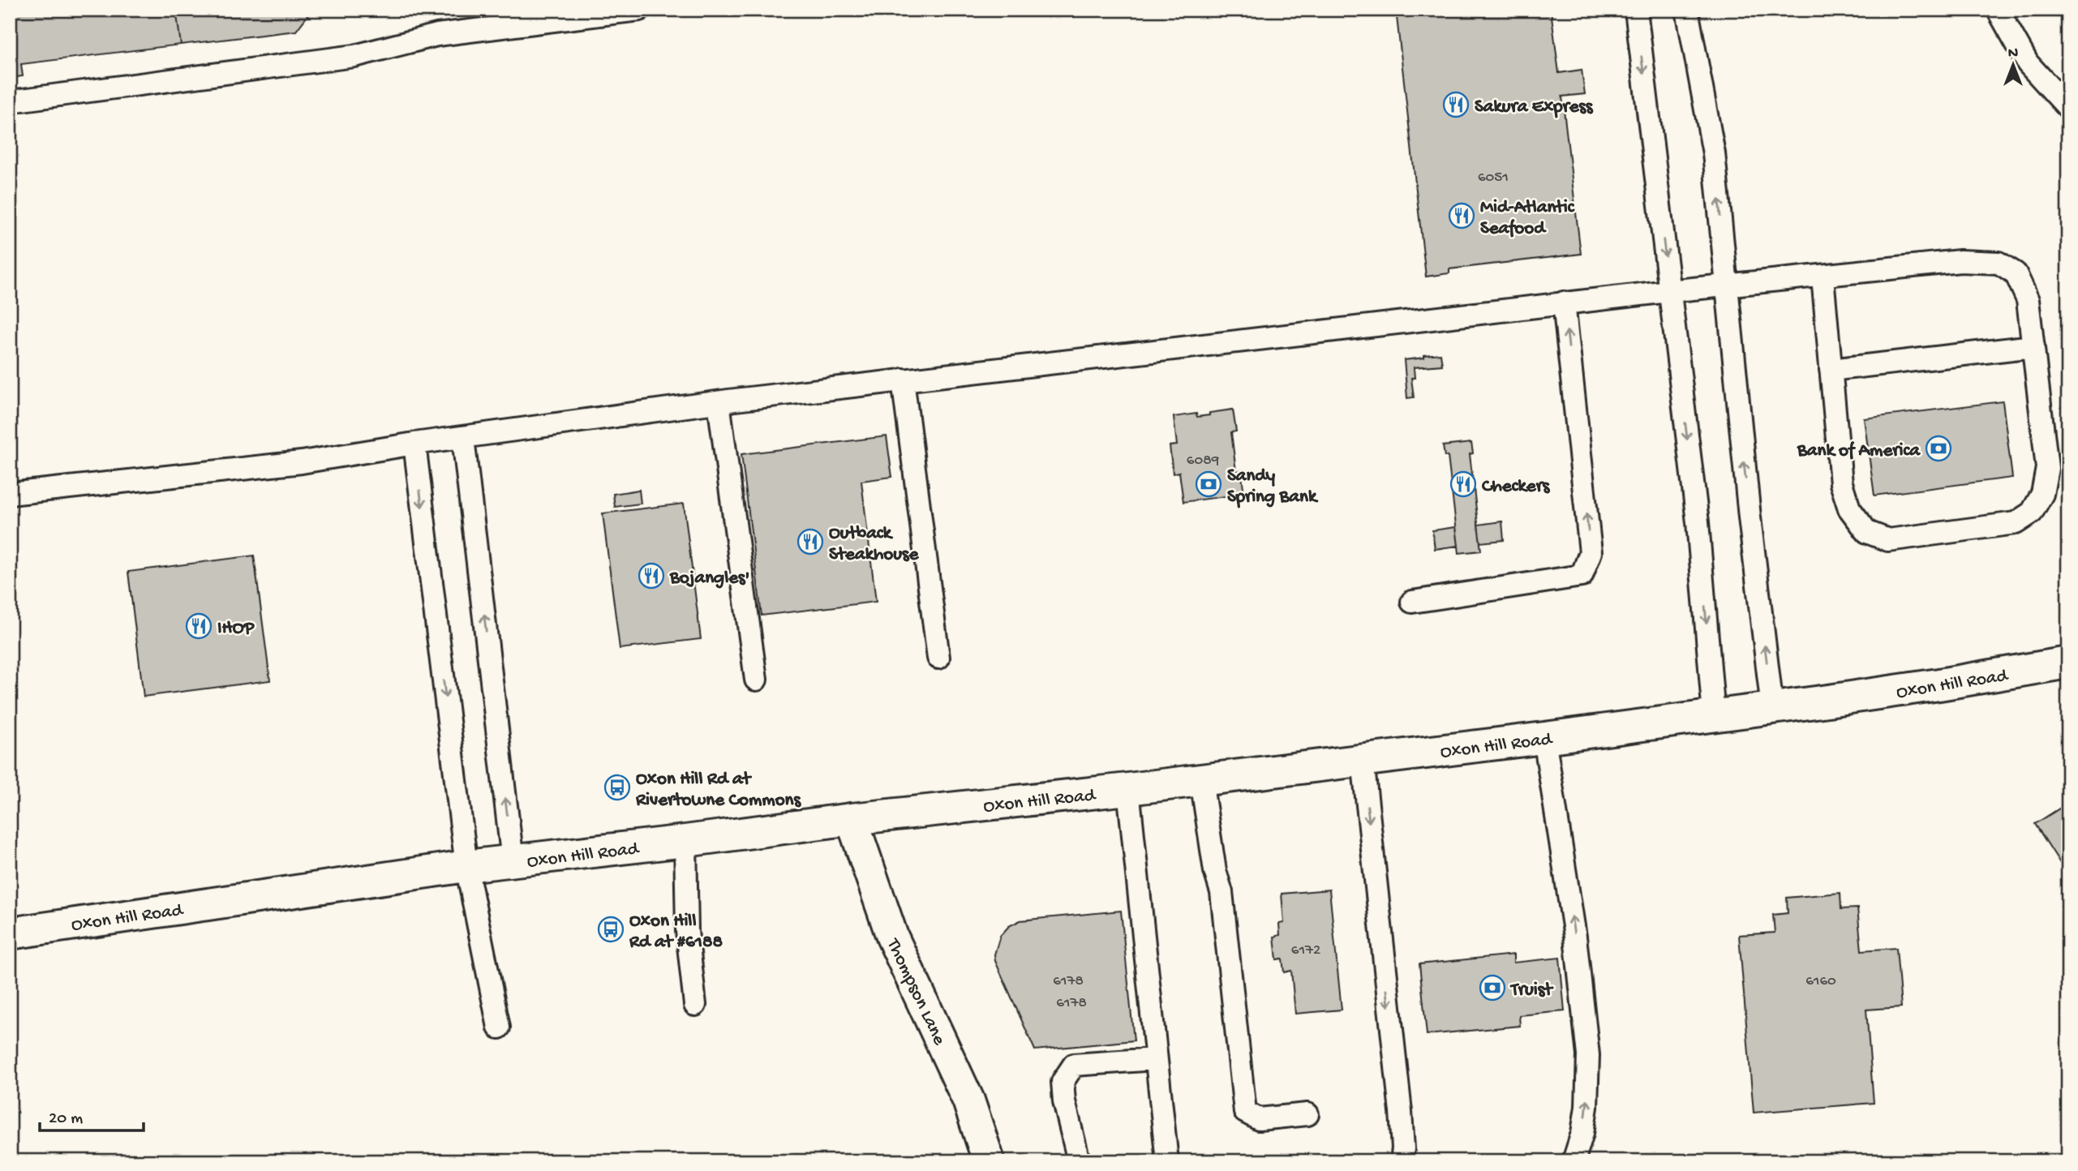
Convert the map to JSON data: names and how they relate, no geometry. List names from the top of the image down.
{
  "streets": {
    "main road": ["Oxon Hill Road", "Thompson Lane"]
  },
  "crossings": [
    ["Oxon Hill Road", "Thompson Lane"]
  ],
  "places": {
    "restaurant": [
      "Sakura Express",
      "Mid-Atlantic Seafood",
      "Checkers",
      "Outback Steakhouse",
      "Bojangles'",
      "IHOP"
    ],
    "bank": ["Bank of America", "Sandy Spring Bank", "Truist"],
    "bus stop": ["Oxon Hill Rd at Rivertowne Commons", "Oxon Hill Rd at #6188"]
  },
  "house_numbers": [
    "6051",
    "6089",
    "6172",
    "6178",
    "6160",
    "6178"
  ],
  "scale_bar": "20 m",
  "north": "top"
}
